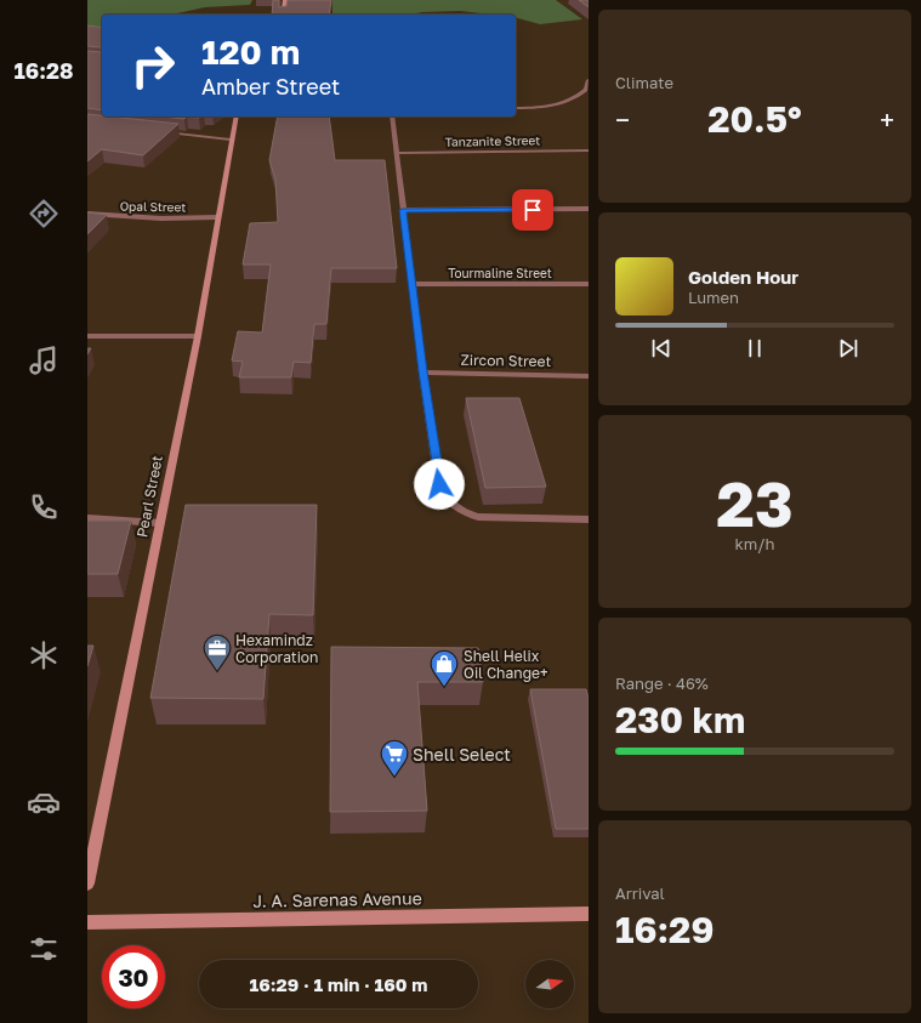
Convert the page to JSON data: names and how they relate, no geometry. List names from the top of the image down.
{
  "streets": {
    "street": [
      "Tanzanite Street",
      "Opal Street",
      "Tourmaline Street",
      "Zircon Street",
      "Pearl Street",
      "J. A. Sarenas Avenue"
    ]
  },
  "crossings": [
    ["Opal Street", "Pearl Street"]
  ],
  "places": {
    "office": ["Hexamindz Corporation"],
    "shop": ["Shell Helix Oil Change+"],
    "supermarket": ["Shell Select"]
  },
  "north": "right",
  "page": {
    "tabs": "16:28",
    "tile": [
      "Climate",
      ["23", "km/h"],
      ["Range · 46%", "230 km"],
      ["Arrival", "16:29"]
    ],
    "turn": ["120 m", "Amber Street"],
    "heat": ["−", "20.5°", "+"],
    "song": ["Golden Hour", "Lumen"],
    "limit": "30",
    "trip": "16:29 · 1 min · 160 m"
  }
}
